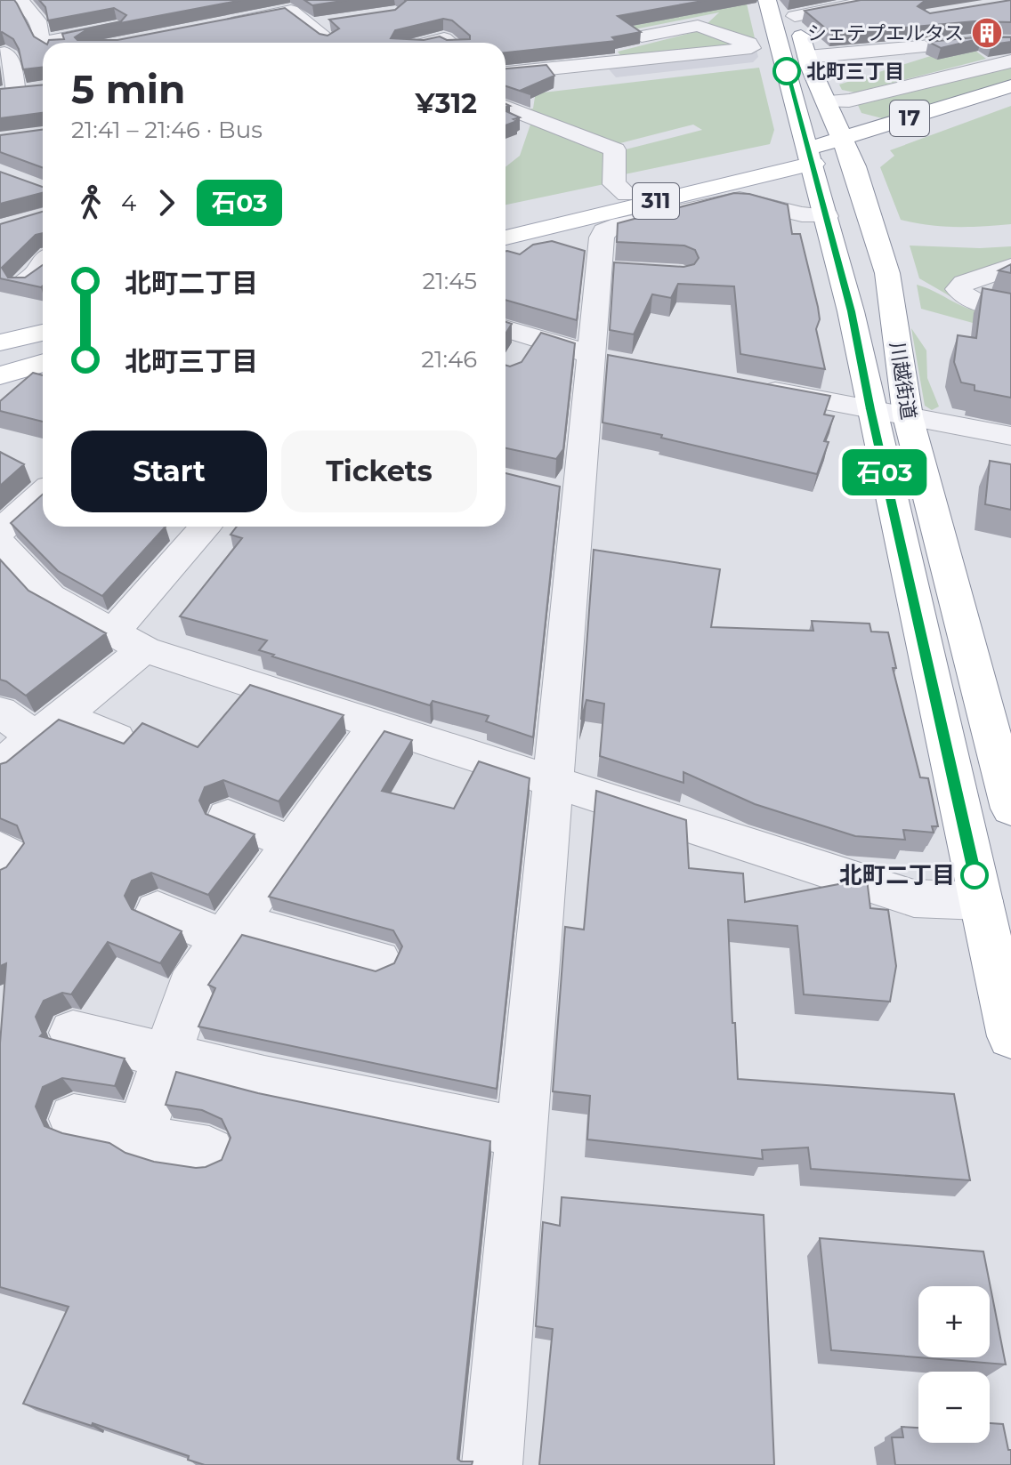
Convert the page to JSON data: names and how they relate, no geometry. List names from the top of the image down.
{
  "streets": {
    "main road": ["17", "311", "川越街道"]
  },
  "crossings": [
    ["17", "311"],
    ["17", "川越街道"],
    ["311", "川越街道"]
  ],
  "places": {
    "building": ["シェテプエルタス"],
    "other": ["北町三丁目", "北町二丁目"]
  },
  "lines": ["bus line 石03"],
  "page": {
    "on_map": "石03",
    "heading": ["5 min", "21:41 – 21:46 · Bus", "¥312"],
    "legs": ["4", "石03"],
    "list": [
      {
        "name": "北町二丁目",
        "value": "21:45"
      },
      {
        "name": "北町三丁目",
        "value": "21:46"
      }
    ],
    "buttons": ["Start", "Tickets"],
    "map_buttons": ["+", "−"]
  }
}
